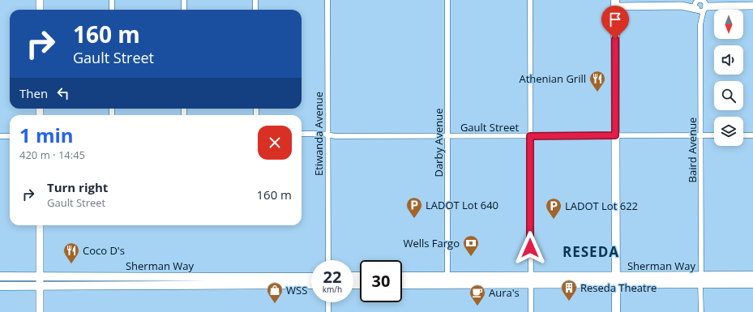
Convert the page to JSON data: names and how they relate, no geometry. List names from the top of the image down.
{
  "streets": {
    "main road": ["Sherman Way"],
    "street": [
      "Gault Street",
      "Etiwanda Avenue",
      "Darby Avenue",
      "Baird Avenue"
    ]
  },
  "crossings": [
    ["Gault Street", "Etiwanda Avenue"],
    ["Gault Street", "Darby Avenue"],
    ["Gault Street", "Baird Avenue"],
    ["Darby Avenue", "Sherman Way"],
    ["Baird Avenue", "Sherman Way"]
  ],
  "districts": ["RESEDA"],
  "places": {
    "restaurant": ["Athenian Grill", "Coco D's"],
    "parking": ["LADOT Lot 640", "LADOT Lot 622"],
    "bank": ["Wells Fargo"],
    "building": ["Reseda Theatre"],
    "shop": ["WSS"],
    "cafe": ["Aura's"]
  },
  "north": "bottom",
  "page": {
    "turn": ["160 m", "Gault Street"],
    "then": "Then",
    "heading": ["1 min", "420 m · 14:45"],
    "list": [
      {
        "name": "Turn right",
        "note": "Gault Street",
        "value": "160 m"
      }
    ],
    "speed": "22 km/h",
    "limit": "30"
  }
}
